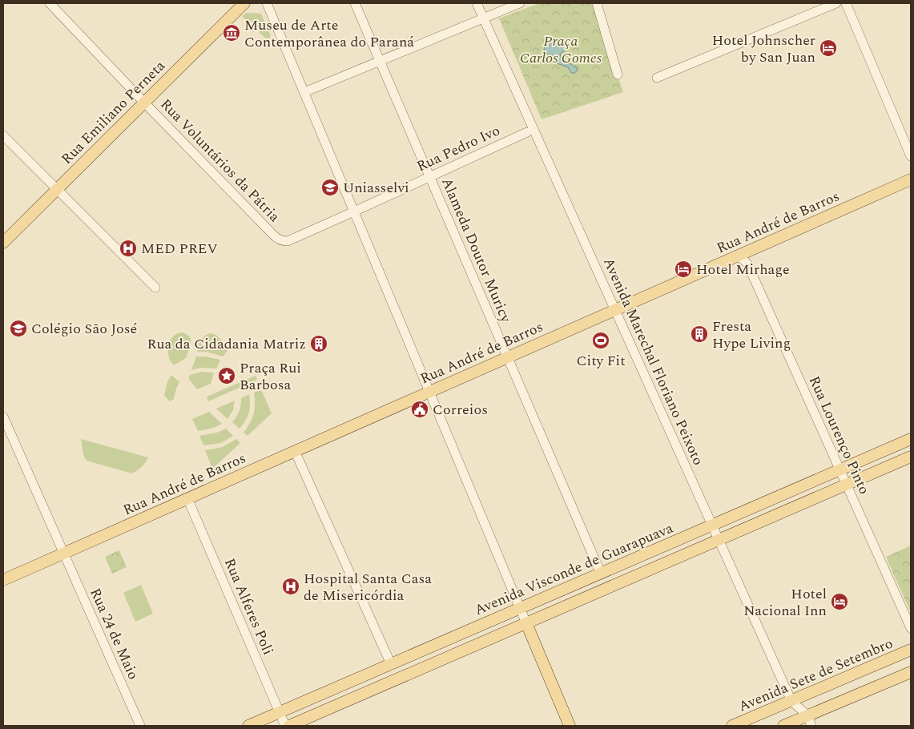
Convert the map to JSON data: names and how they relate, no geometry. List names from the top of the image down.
{
  "streets": {
    "main road": [
      "Rua Emiliano Perneta",
      "Rua André de Barros",
      "Avenida Visconde de Guarapuava",
      "Avenida Sete de Setembro"
    ],
    "street": [
      "Rua Pedro Ivo",
      "Rua Voluntários da Pátria",
      "Alameda Doutor Muricy",
      "Avenida Marechal Floriano Peixoto",
      "Rua Lourenço Pinto",
      "Rua Alferes Poli",
      "Rua 24 de Maio"
    ]
  },
  "crossings": [
    ["Rua Emiliano Perneta", "Rua Voluntários da Pátria"],
    ["Rua Pedro Ivo", "Rua Voluntários da Pátria"],
    ["Rua Pedro Ivo", "Alameda Doutor Muricy"],
    ["Rua André de Barros", "Alameda Doutor Muricy"],
    ["Rua André de Barros", "Avenida Marechal Floriano Peixoto"],
    ["Rua André de Barros", "Rua Lourenço Pinto"],
    ["Rua André de Barros", "Rua Alferes Poli"],
    ["Rua André de Barros", "Rua 24 de Maio"],
    ["Alameda Doutor Muricy", "Avenida Visconde de Guarapuava"],
    ["Avenida Marechal Floriano Peixoto", "Avenida Visconde de Guarapuava"],
    ["Avenida Marechal Floriano Peixoto", "Avenida Sete de Setembro"],
    ["Rua Lourenço Pinto", "Avenida Visconde de Guarapuava"],
    ["Avenida Visconde de Guarapuava", "Rua Alferes Poli"]
  ],
  "parks": ["Praça Carlos Gomes"],
  "places": {
    "museum": ["Museu de Arte Contemporânea do Paraná"],
    "hotel": ["Hotel Johnscher by San Juan", "Hotel Mirhage", "Hotel Nacional Inn"],
    "school or university": ["Uniasselvi", "Colégio São José"],
    "hospital": ["MED PREV", "Hospital Santa Casa de Misericórdia"],
    "building": ["Fresta Hype Living", "Rua da Cidadania Matriz"],
    "sports": ["City Fit"],
    "place": ["Praça Rui Barbosa"],
    "public building": ["Correios"]
  }
}
